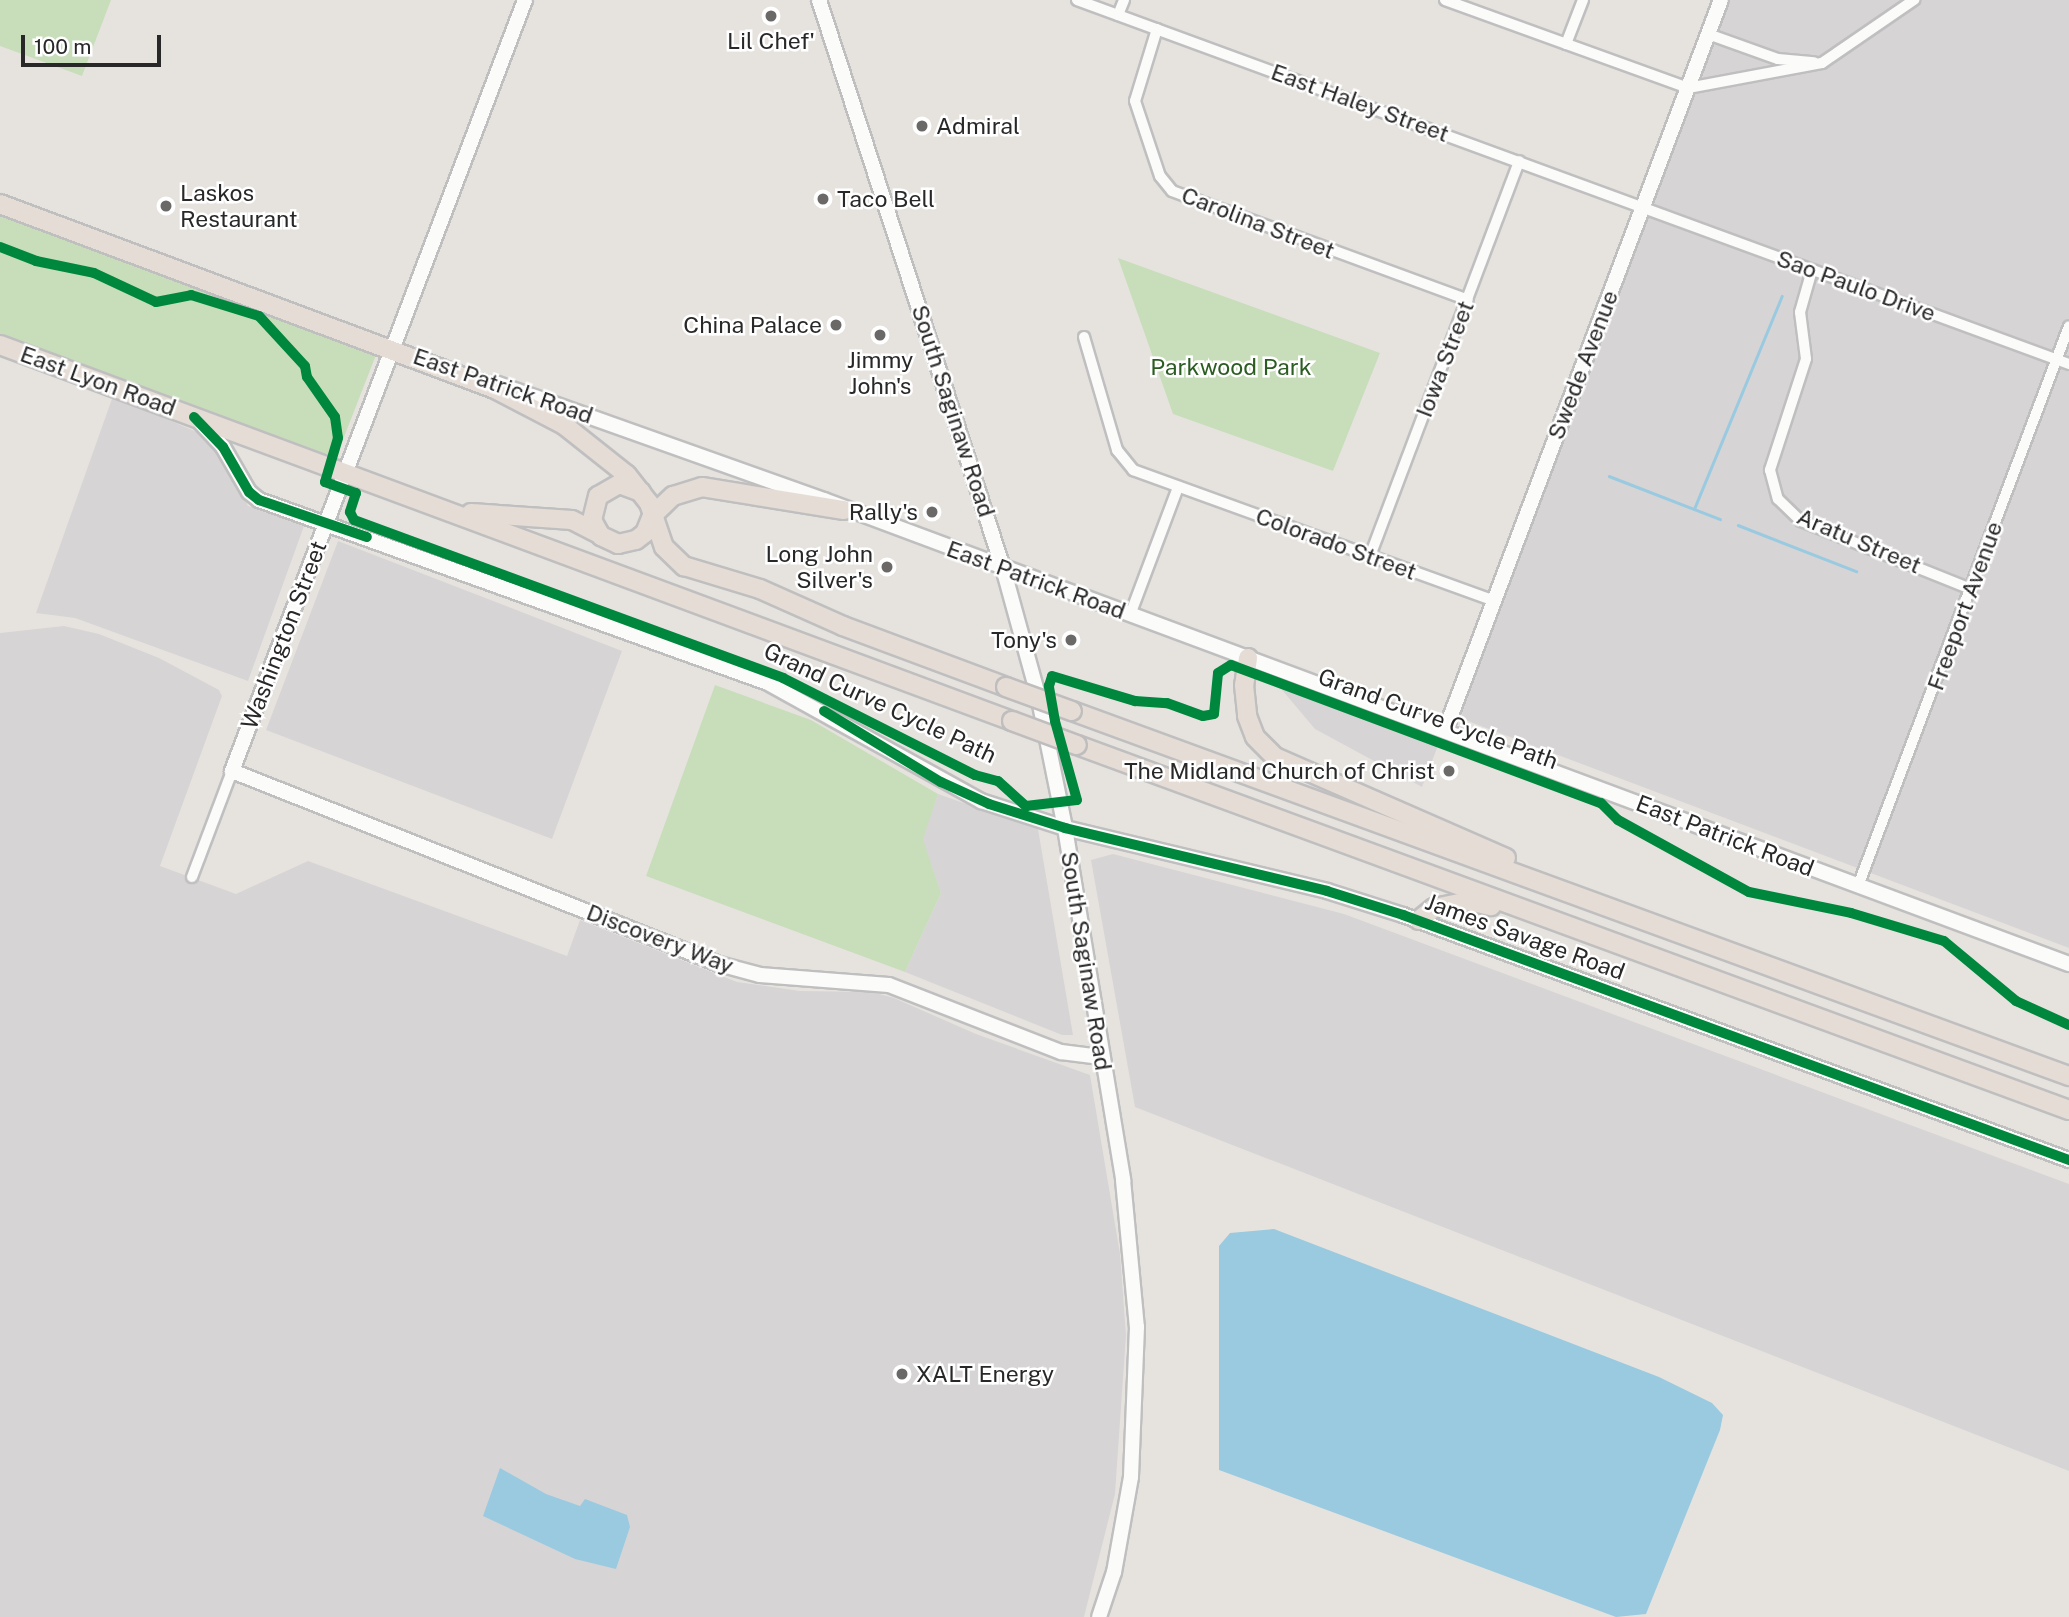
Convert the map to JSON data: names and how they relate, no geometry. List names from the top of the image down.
{
  "streets": {
    "highway": ["East Lyon Road", "East Patrick Road"],
    "street": [
      "East Haley Street",
      "Carolina Street",
      "Sao Paulo Drive",
      "Iowa Street",
      "Swede Avenue",
      "South Saginaw Road",
      "Aratu Street",
      "Colorado Street",
      "Freeport Avenue",
      "Washington Street",
      "James Savage Road",
      "Discovery Way"
    ],
    "cycle path": ["Grand Curve Cycle Path"]
  },
  "crossings": [
    ["East Haley Street", "Carolina Street"],
    ["East Haley Street", "Sao Paulo Drive"],
    ["East Haley Street", "Iowa Street"],
    ["East Haley Street", "Swede Avenue"],
    ["Carolina Street", "Iowa Street"],
    ["Sao Paulo Drive", "Swede Avenue"],
    ["Sao Paulo Drive", "Aratu Street"],
    ["Sao Paulo Drive", "Freeport Avenue"],
    ["Iowa Street", "Colorado Street"],
    ["Swede Avenue", "East Patrick Road"],
    ["Swede Avenue", "Colorado Street"],
    ["East Lyon Road", "Washington Street"],
    ["East Lyon Road", "James Savage Road"],
    ["East Patrick Road", "South Saginaw Road"],
    ["East Patrick Road", "Freeport Avenue"],
    ["East Patrick Road", "Washington Street"],
    ["South Saginaw Road", "James Savage Road"],
    ["South Saginaw Road", "Discovery Way"],
    ["Aratu Street", "Freeport Avenue"],
    ["Washington Street", "James Savage Road"],
    ["Washington Street", "Discovery Way"]
  ],
  "parks": ["Parkwood Park"],
  "places": [
    "Lil Chef'",
    "Admiral",
    "Taco Bell",
    "Laskos Restaurant",
    "China Palace",
    "Jimmy John's",
    "Rally's",
    "Long John Silver's",
    "Tony's",
    "The Midland Church of Christ",
    "XALT Energy"
  ],
  "scale_bar": "100 m"
}
